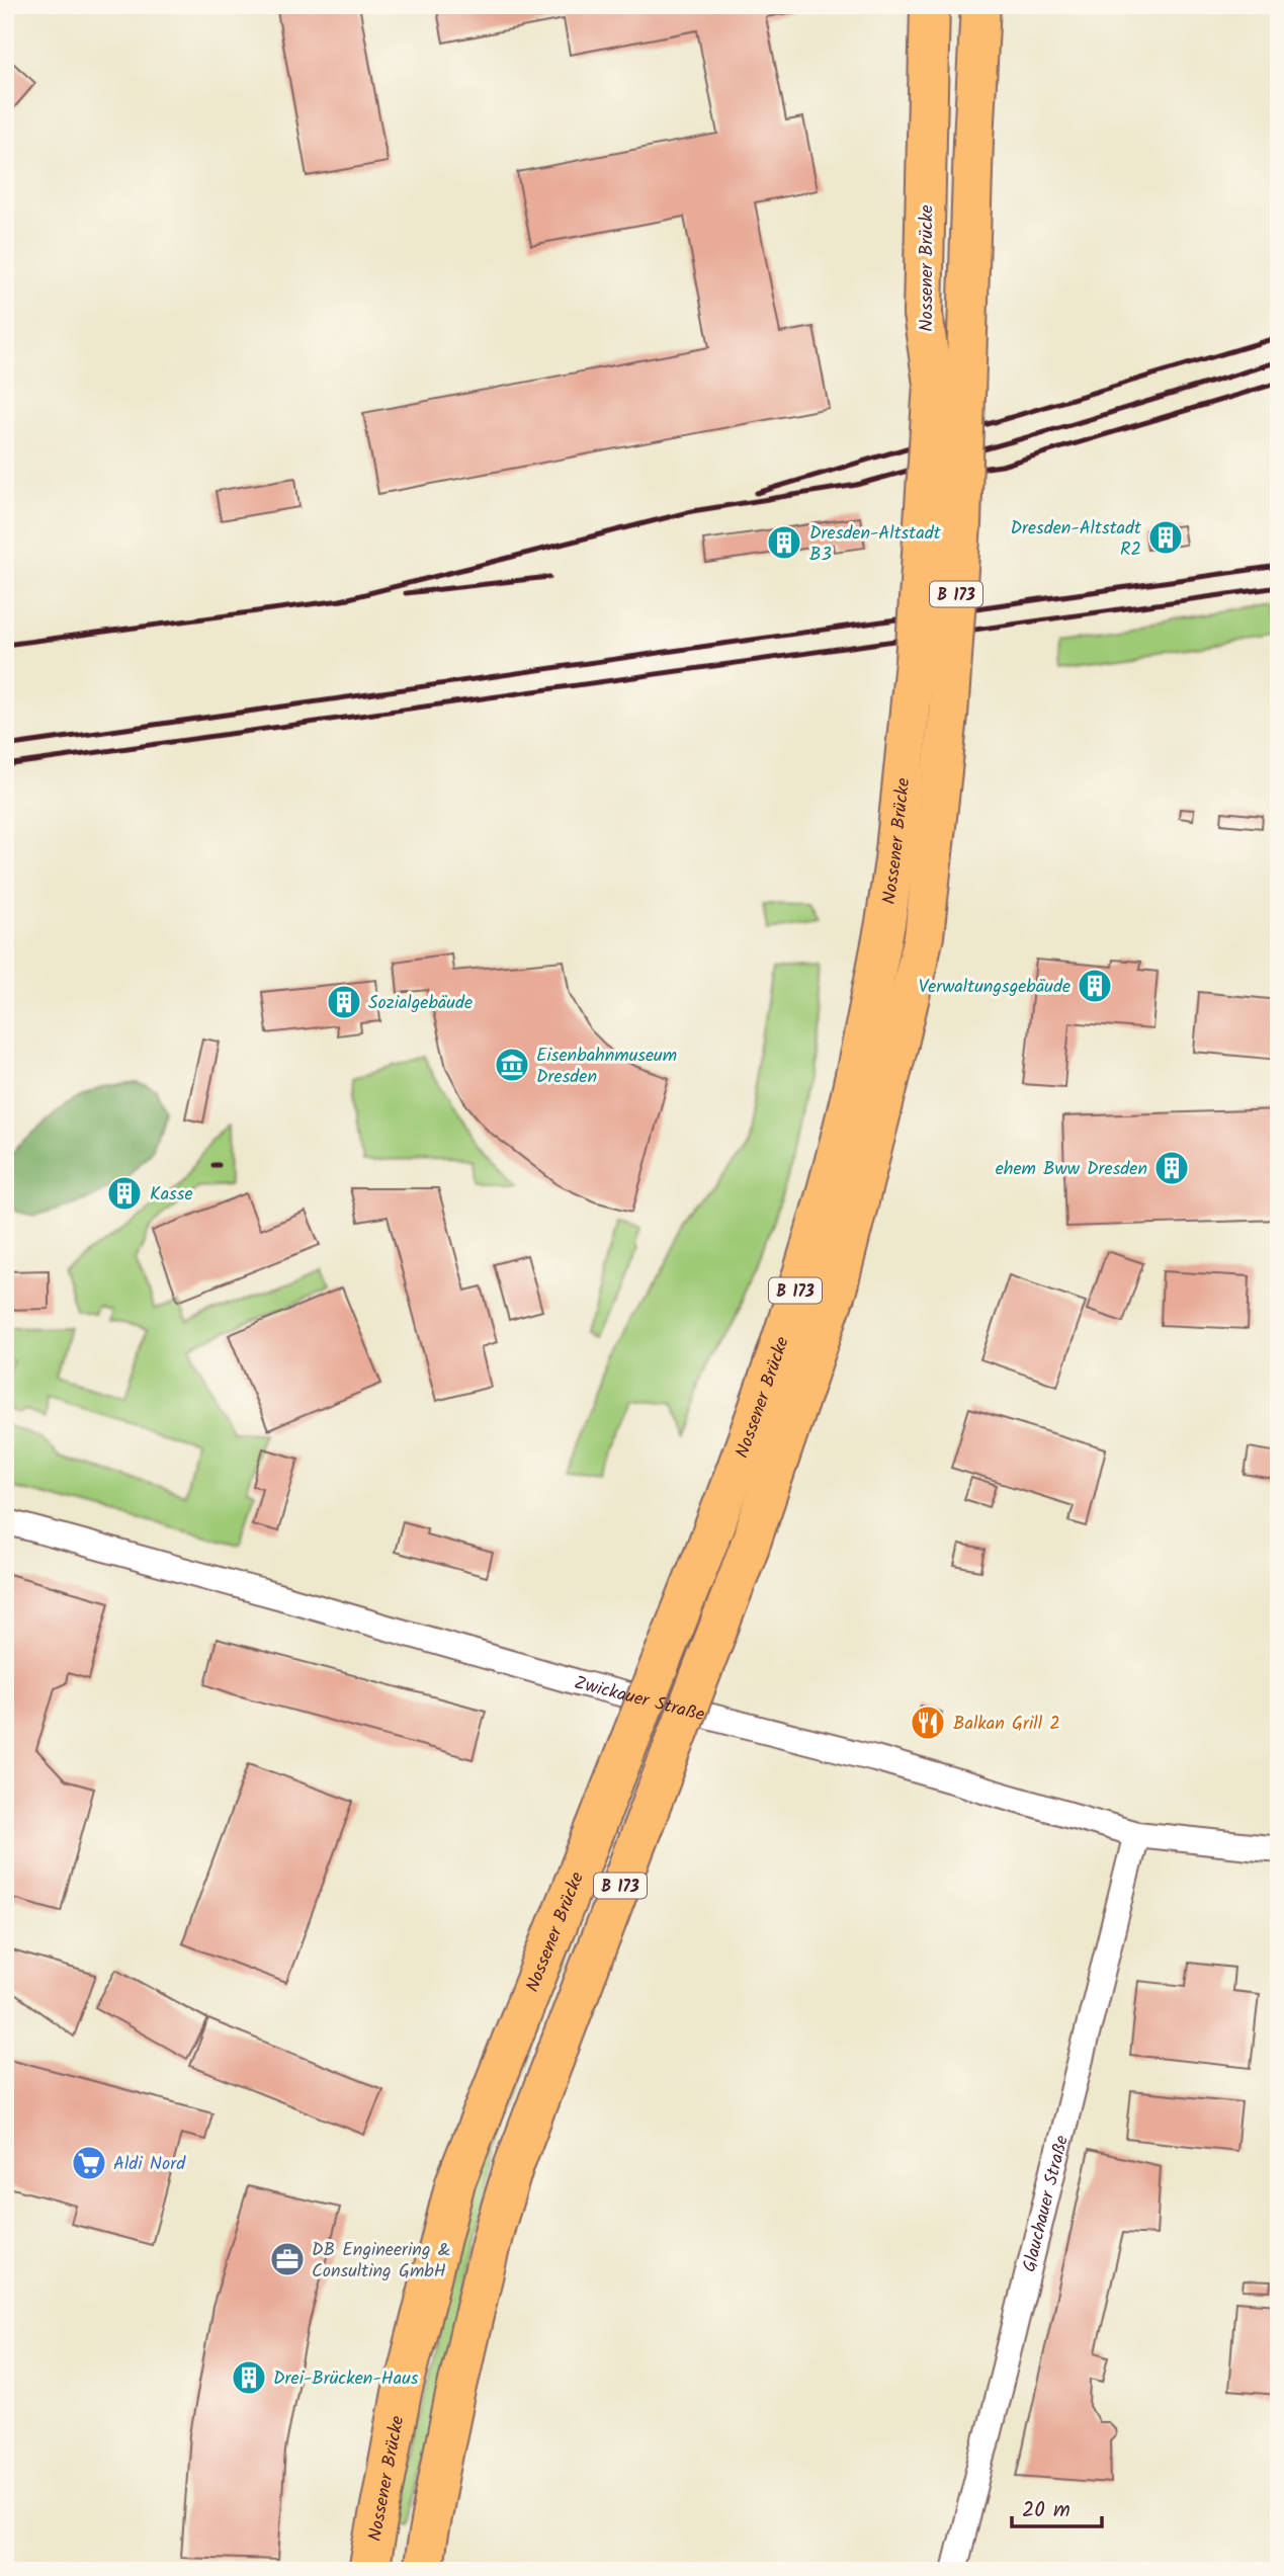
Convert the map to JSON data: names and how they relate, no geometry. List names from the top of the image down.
{
  "streets": {
    "main road": ["Nossener Brücke", "B 173"],
    "street": ["Zwickauer Straße", "Glauchauer Straße"]
  },
  "crossings": [
    ["Zwickauer Straße", "Glauchauer Straße"]
  ],
  "places": {
    "building": [
      "Dresden-Altstadt R2",
      "Dresden-Altstadt B3",
      "Verwaltungsgebäude",
      "Sozialgebäude",
      "ehem Bww Dresden",
      "Kasse",
      "Drei-Brücken-Haus"
    ],
    "museum": ["Eisenbahnmuseum Dresden"],
    "restaurant": ["Balkan Grill 2"],
    "supermarket": ["Aldi Nord"],
    "office": ["DB Engineering & Consulting GmbH"]
  },
  "scale_bar": "20 m"
}
